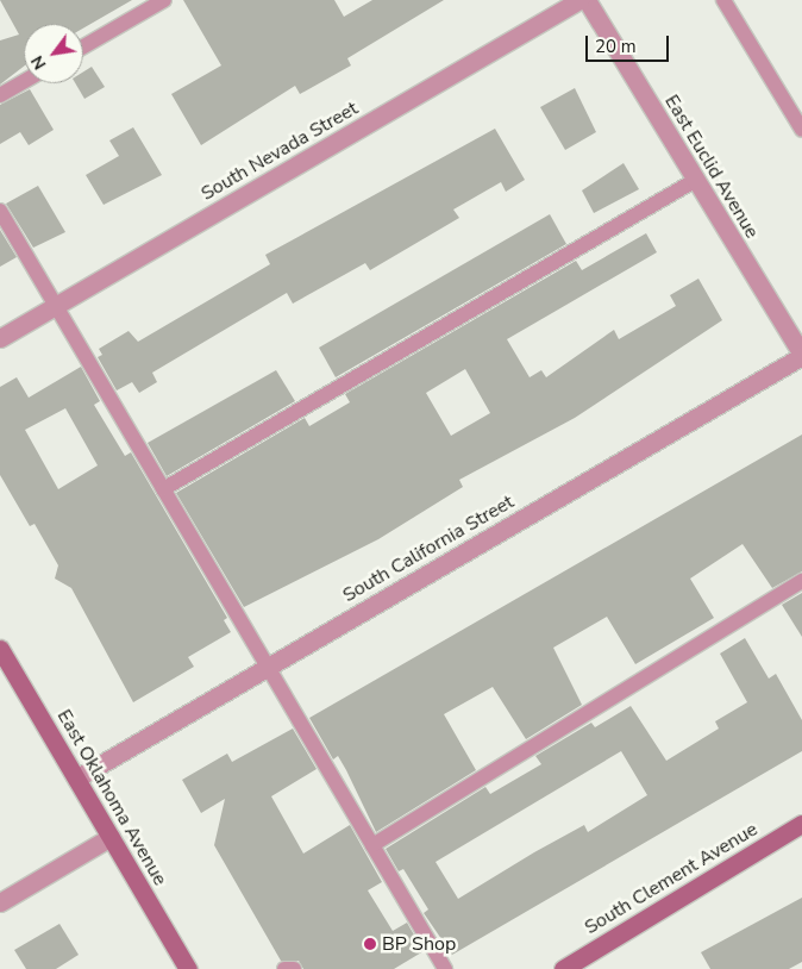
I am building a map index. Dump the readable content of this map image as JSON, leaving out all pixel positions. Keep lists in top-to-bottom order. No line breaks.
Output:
{"streets":{"main road":["East Oklahoma Avenue","South Clement Avenue"],"street":["South Nevada Street","East Euclid Avenue","South California Street"]},"crossings":[["East Euclid Avenue","South California Street"],["South California Street","East Oklahoma Avenue"]],"places":["BP Shop"],"scale_bar":"20 m","north":"bottom left"}
